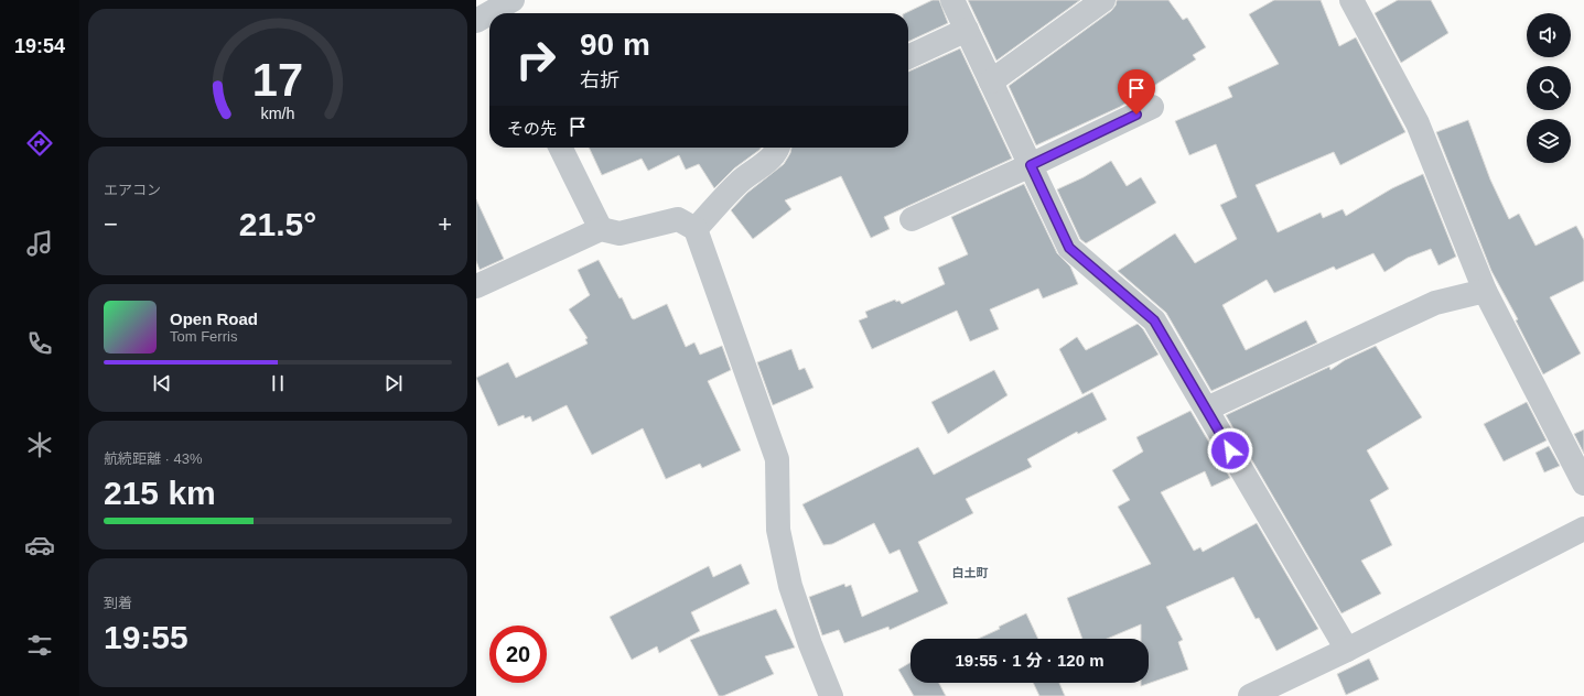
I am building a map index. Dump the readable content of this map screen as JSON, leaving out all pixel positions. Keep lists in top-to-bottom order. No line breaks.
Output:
{"districts":["白土町"],"page":{"tabs":"19:54","turn":["90 m","右折"],"then":"その先","tile":["エアコン",["航続距離 · 43%","215 km"],["到着","19:55"]],"heat":["−","21.5°","+"],"song":["Open Road","Tom Ferris"],"limit":"20","trip":"19:55 · 1 分 · 120 m","gauge":["17","km/h"]}}
